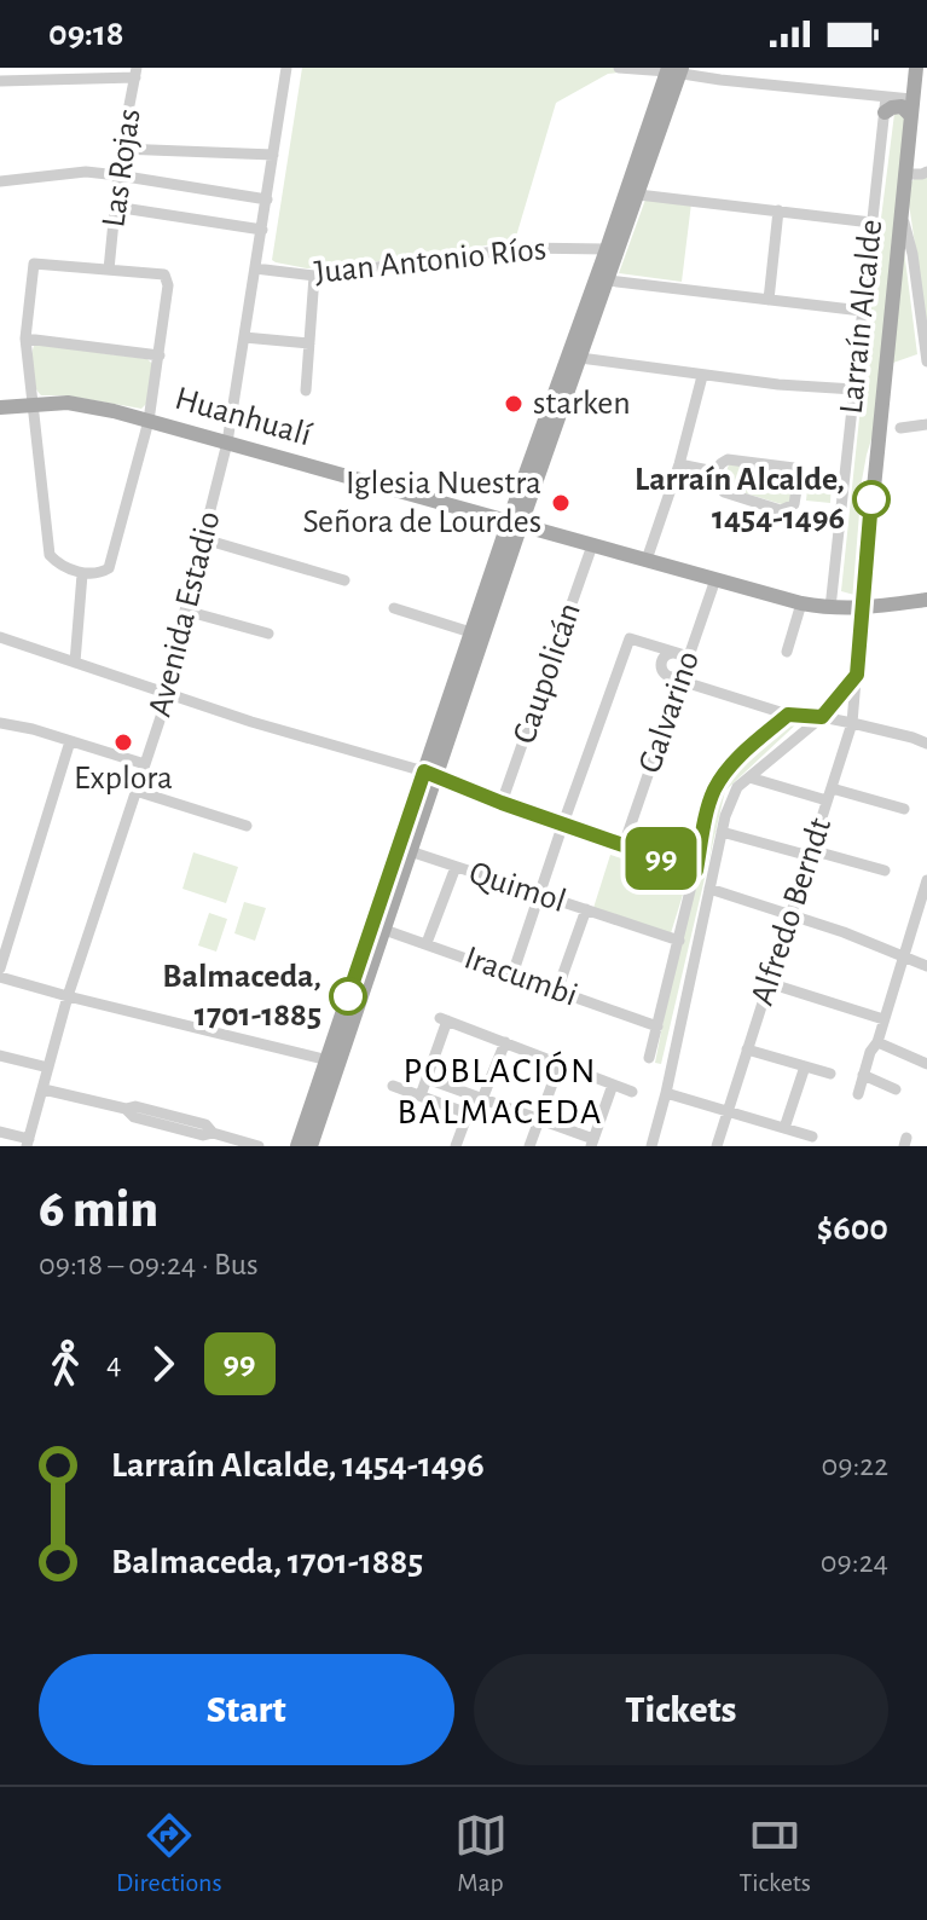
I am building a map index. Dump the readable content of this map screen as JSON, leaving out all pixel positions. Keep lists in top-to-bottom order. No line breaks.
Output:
{"streets":{"main road":["Larraín Alcalde","Huanhualí"],"street":["Las Rojas","Juan Antonio Ríos","Avenida Estadio","Caupolicán","Galvarino","Quimol","Alfredo Berndt","Iracumbi"]},"crossings":[["Juan Antonio Ríos","Avenida Estadio"],["Larraín Alcalde","Huanhualí"],["Larraín Alcalde","Alfredo Berndt"],["Huanhualí","Avenida Estadio"],["Huanhualí","Caupolicán"],["Huanhualí","Galvarino"]],"districts":["POBLACIÓN BALMACEDA"],"places":["starken","Larraín Alcalde, 1454-1496","Iglesia Nuestra Señora de Lourdes","Explora","Balmaceda, 1701-1885"],"lines":["bus line 99"],"page":{"status":"09:18","on_map":"99","heading":["6 min","09:18 – 09:24 · Bus","$600"],"legs":["4","99"],"list":[{"name":"Larraín Alcalde, 1454-1496","value":"09:22"},{"name":"Balmaceda, 1701-1885","value":"09:24"}],"buttons":["Start","Tickets"],"tabs":["Directions","Map","Tickets"]}}
